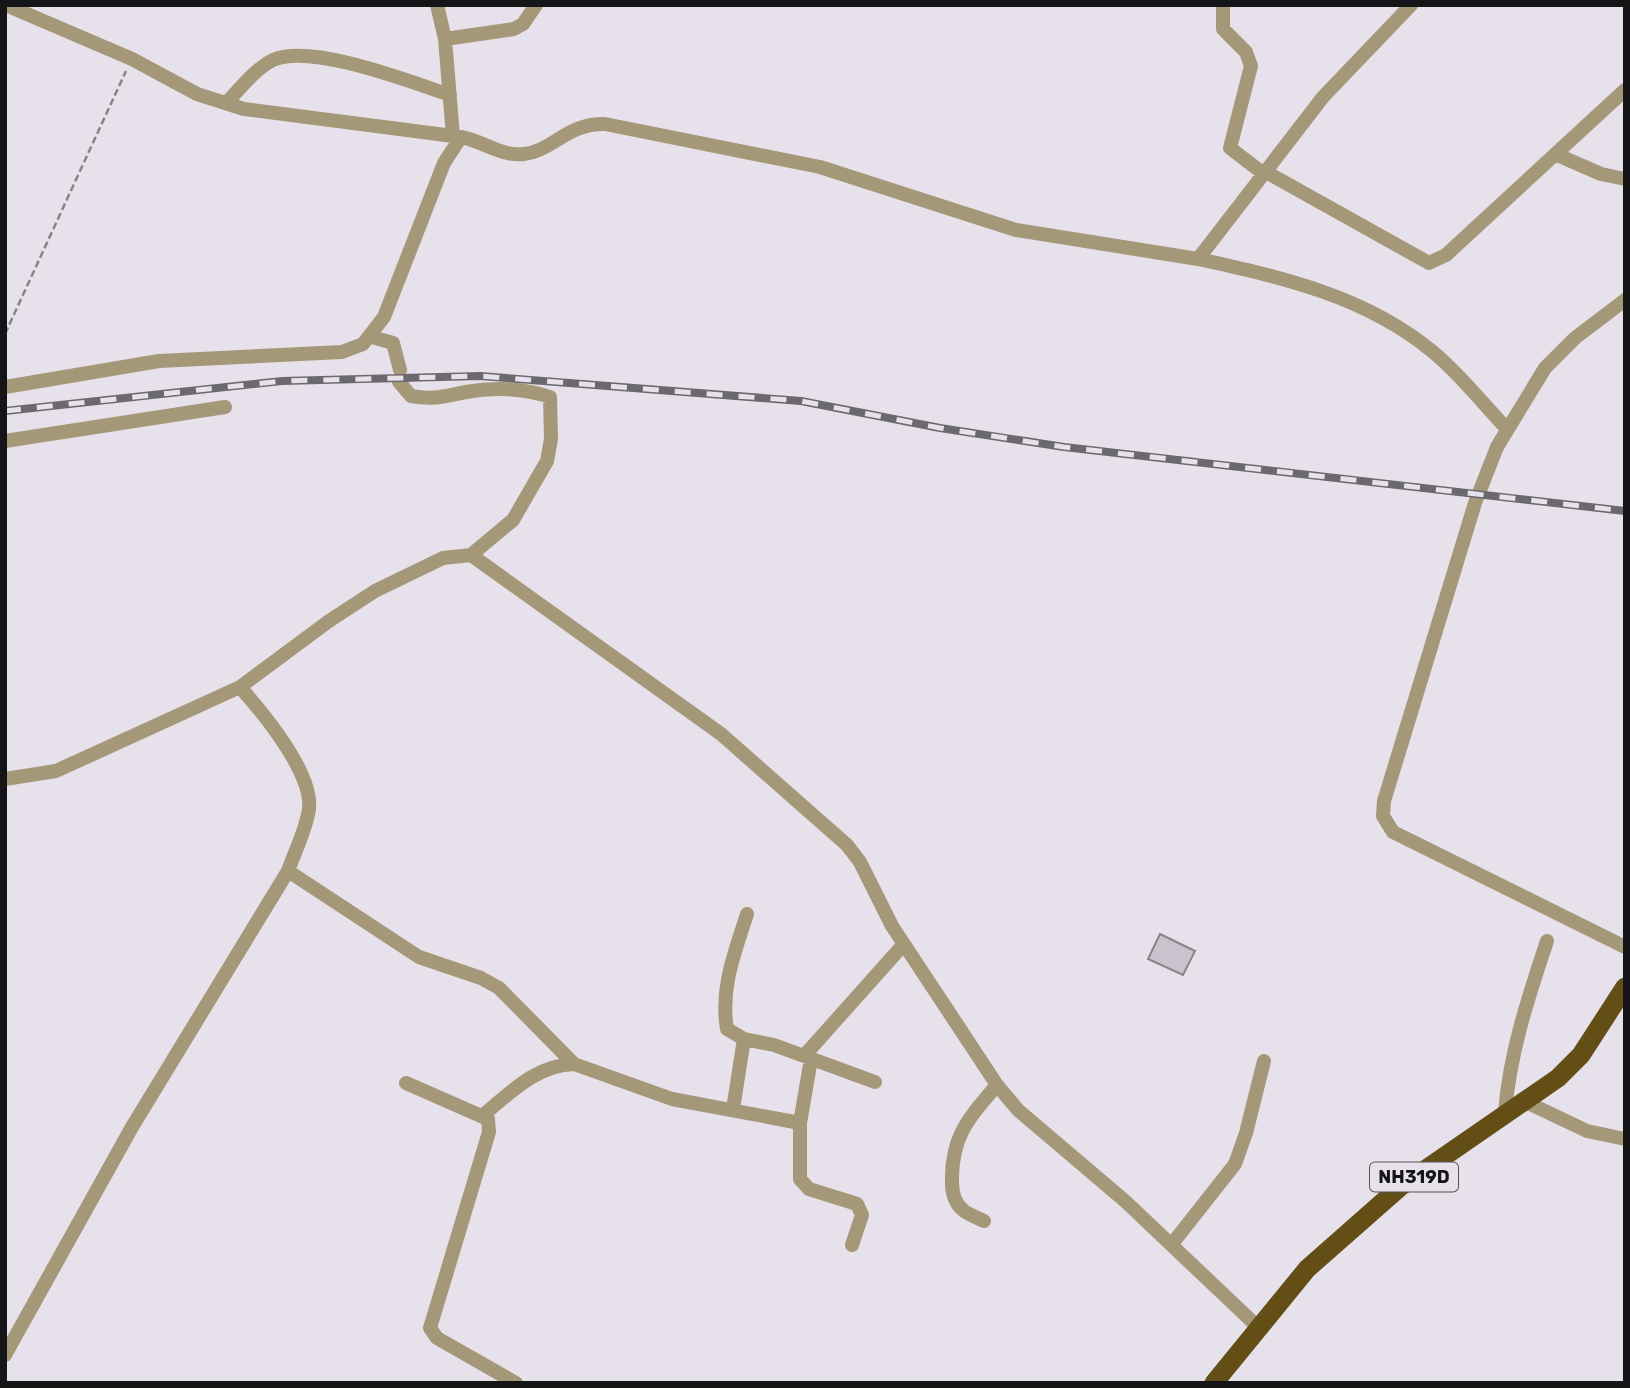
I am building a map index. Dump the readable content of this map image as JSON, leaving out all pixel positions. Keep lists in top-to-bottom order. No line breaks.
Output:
{"streets":{"highway":["NH319D"]}}
